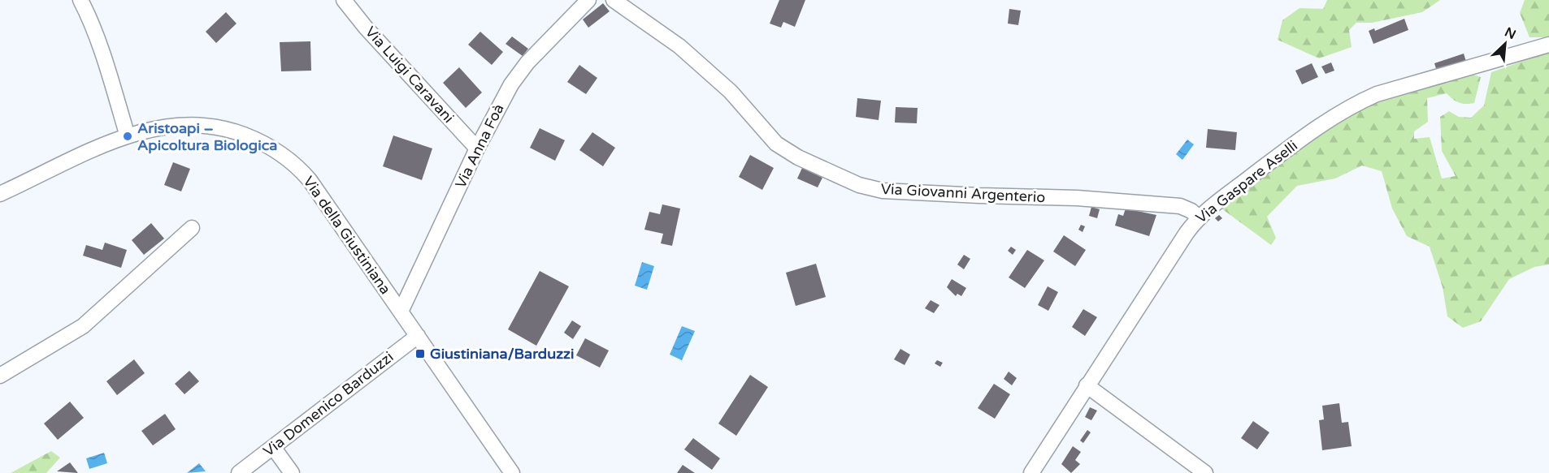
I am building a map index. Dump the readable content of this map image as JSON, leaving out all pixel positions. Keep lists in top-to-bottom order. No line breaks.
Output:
{"streets":{"street":["Via Luigi Caravani","Via Anna Foà","Via Gaspare Aselli","Via Giovanni Argenterio","Via della Giustiniana","Via Domenico Barduzzi"]},"crossings":[["Via Luigi Caravani","Via Anna Foà"],["Via Anna Foà","Via della Giustiniana"],["Via Gaspare Aselli","Via Giovanni Argenterio"],["Via della Giustiniana","Via Domenico Barduzzi"]],"places":{"other":["Aristoapi – Apicoltura Biologica"],"transit":["Giustiniana/Barduzzi"]},"north":"top right"}
